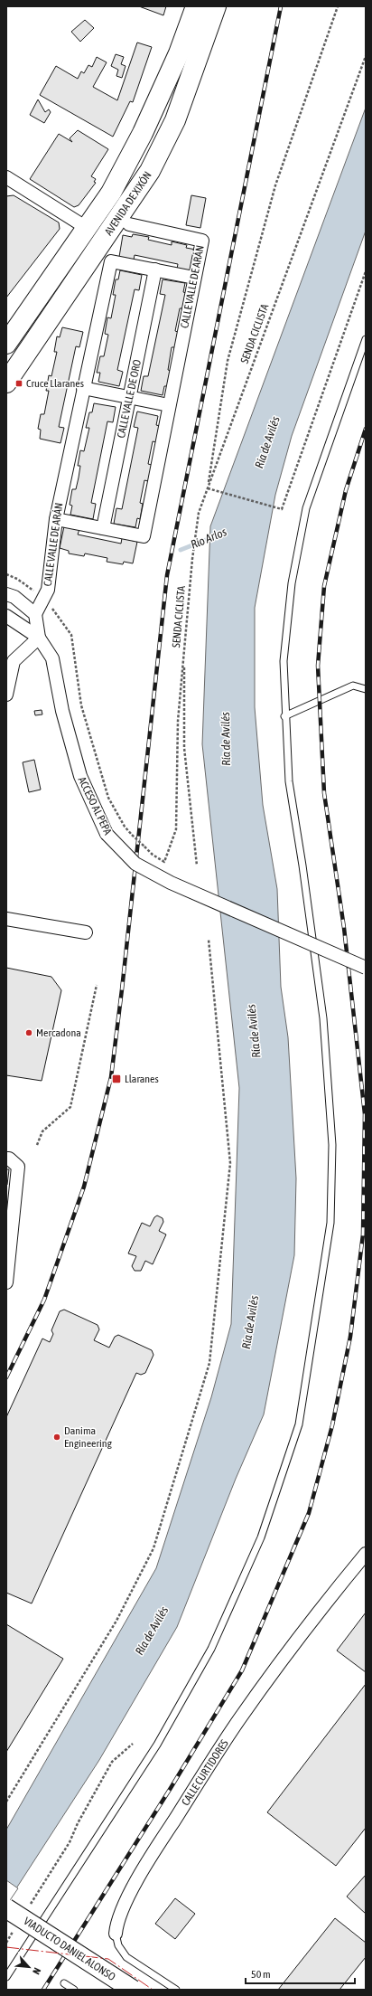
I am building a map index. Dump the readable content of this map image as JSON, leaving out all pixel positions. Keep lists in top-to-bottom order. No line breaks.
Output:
{"streets":{"main road":["AVENIDA DE XIXÓN","VIADUCTO DANIEL ALONSO"],"street":["CALLE VALLE DE ARÁN","CALLE VALLE DE ORO","ACCESO AL PEPA","CALLE CURTIDORES"],"path":["SENDA CICLISTA"]},"crossings":[["CALLE VALLE DE ARÁN","SENDA CICLISTA"],["CALLE VALLE DE ARÁN","CALLE VALLE DE ORO"],["CALLE VALLE DE ARÁN","ACCESO AL PEPA"]],"water":["Ría de Avilés","Rio Arlos"],"places":{"transit":["Cruce Llaranes","Llaranes"],"other":["Mercadona","Danima Engineering"]},"scale_bar":"50 m","north":"bottom right"}
